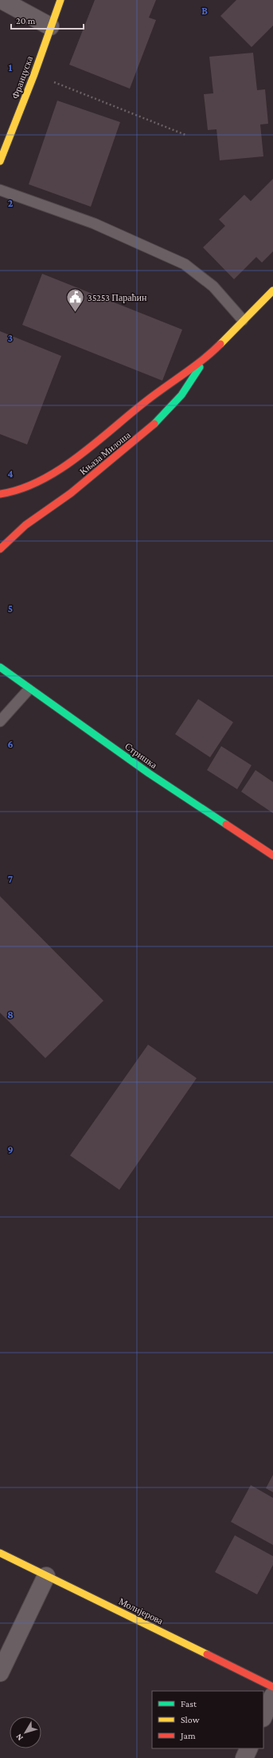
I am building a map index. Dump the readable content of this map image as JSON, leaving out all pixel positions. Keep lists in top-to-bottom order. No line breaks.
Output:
{"streets":{"main road":["Француска","Књаза Милоша","Стришка","Молијерова"]},"places":{"public building":["35253 Параћин"]},"legend":["Fast","Slow","Jam"],"scale_bar":"20 m","north":"bottom left","grid":{"columns":["B"],"rows":["1","2","3","4","5","6","7","8","9"]}}
